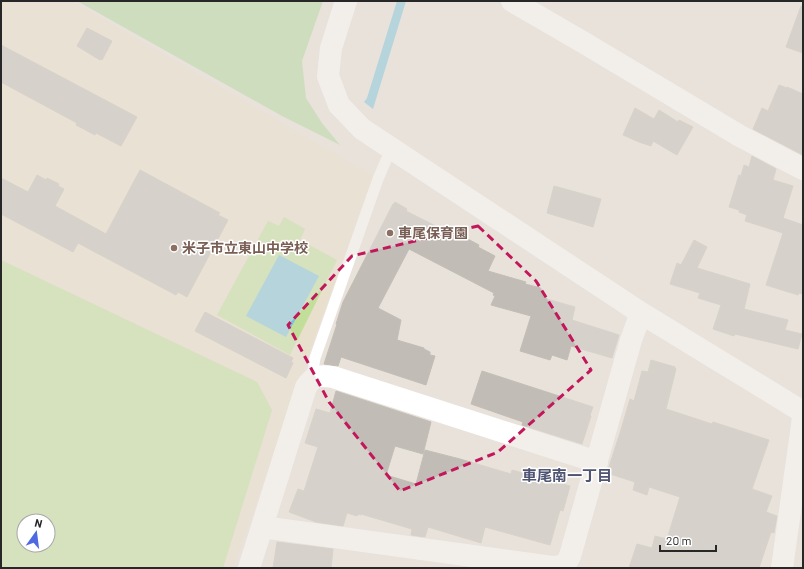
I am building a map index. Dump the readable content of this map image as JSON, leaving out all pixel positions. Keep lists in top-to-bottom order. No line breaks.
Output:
{"districts":["車尾南一丁目"],"places":["車尾保育園","米子市立東山中学校"],"scale_bar":"20 m","north":"top"}
